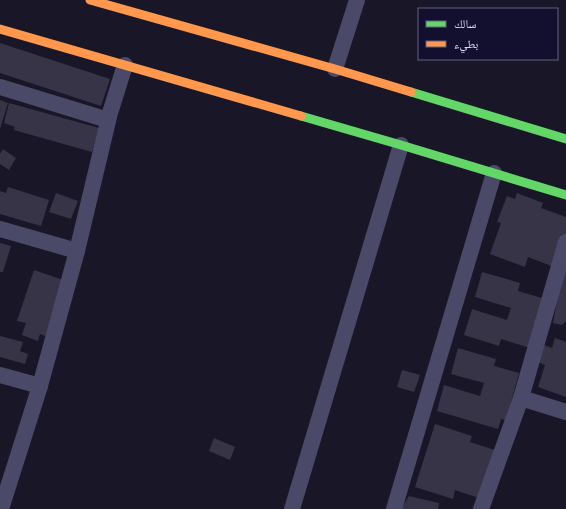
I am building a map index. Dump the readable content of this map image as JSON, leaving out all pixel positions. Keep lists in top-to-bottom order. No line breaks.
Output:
{"legend":["سالك","بطيء"]}
